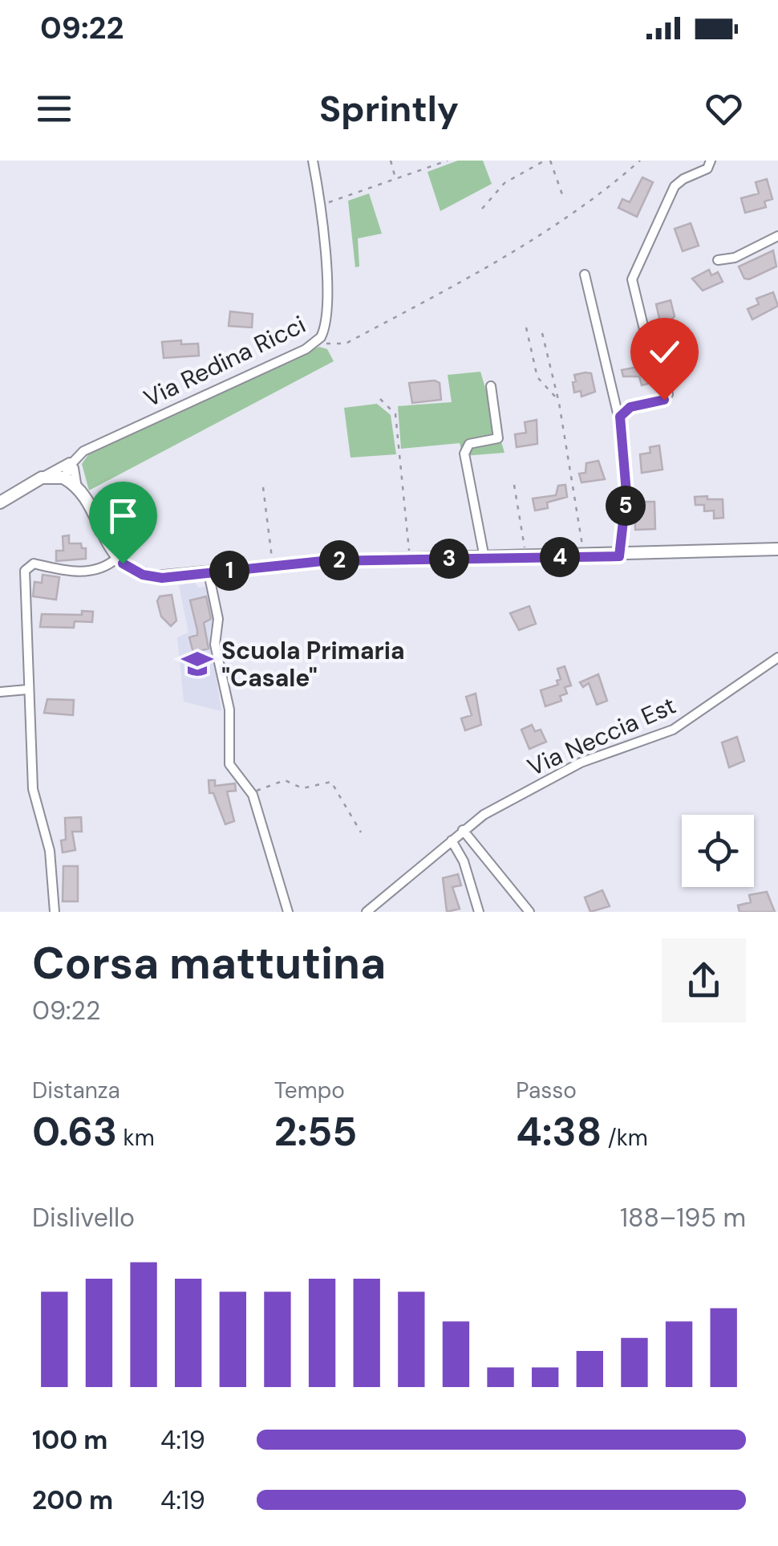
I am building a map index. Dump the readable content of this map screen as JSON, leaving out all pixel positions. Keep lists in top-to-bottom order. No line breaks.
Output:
{"streets":{"street":["Via Redina Ricci","Via Neccia Est"]},"places":{"school or university":["Scuola Primaria \"Casale\""]},"page":{"status":"09:22","header":"Sprintly","pins":["5","4","3","2","1"],"heading":["Corsa mattutina","09:22"],"stats":[["Distanza","0.63 km"],["Tempo","2:55"],["Passo","4:38 /km"]],"chart":["Dislivello","188–195 m"],"list":[{"name":"100 m","note":"4:19"},{"name":"200 m","note":"4:19"}]}}
